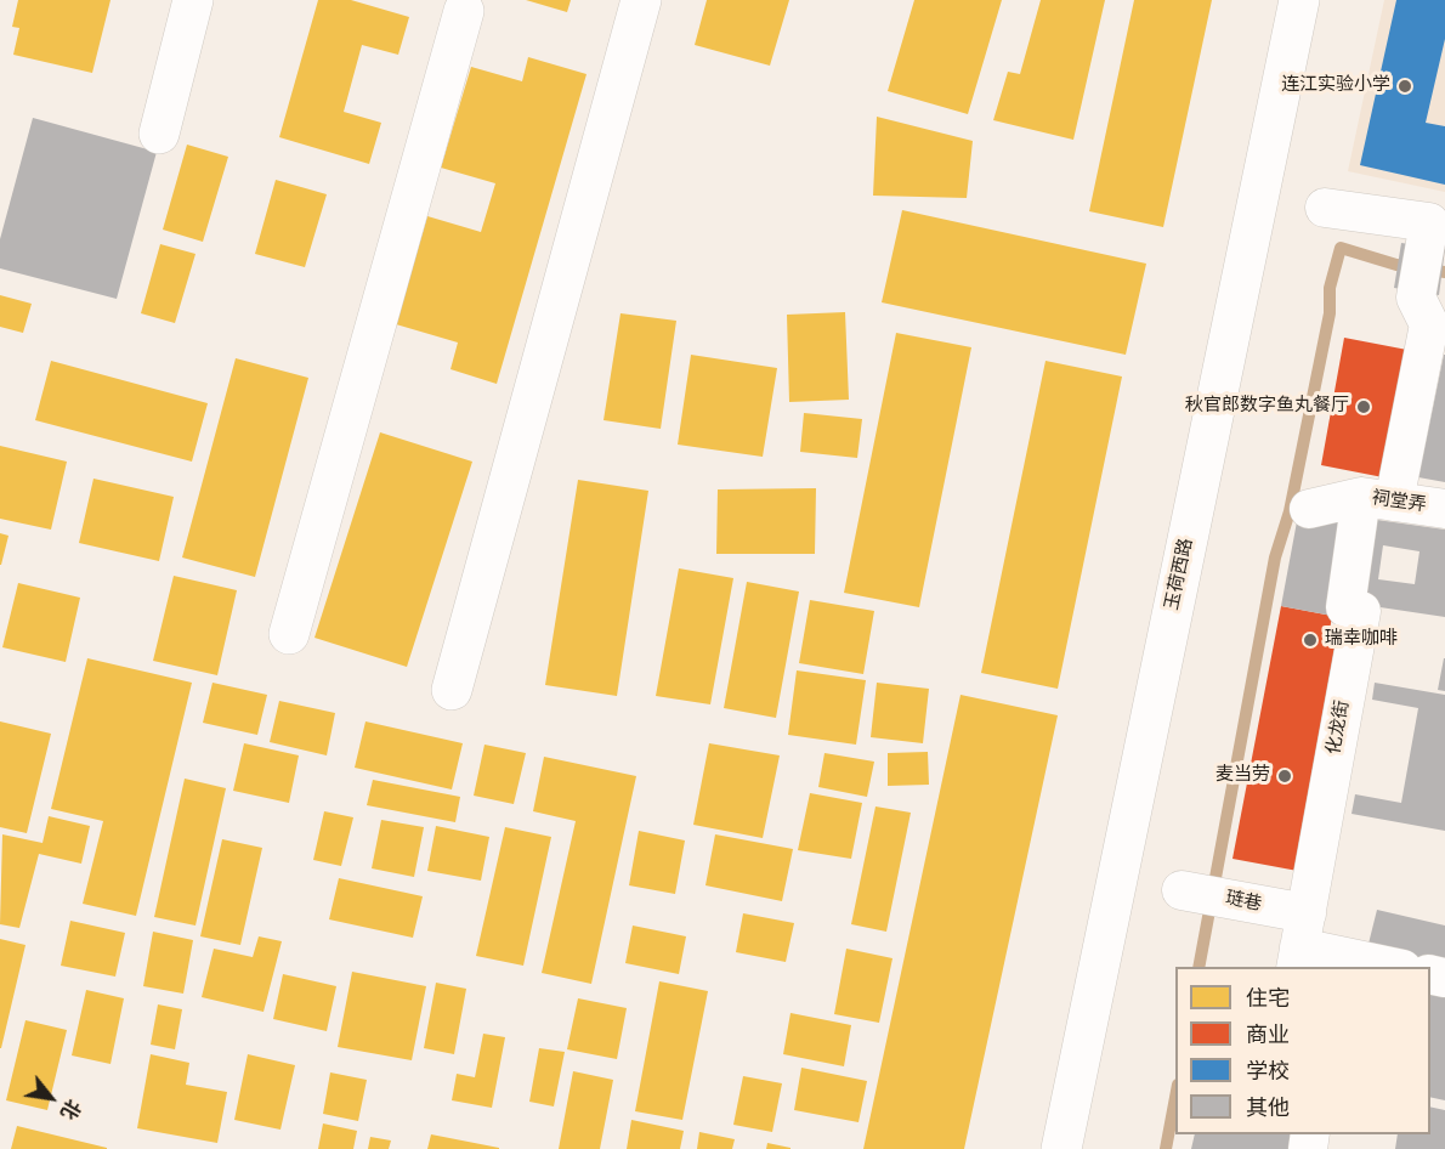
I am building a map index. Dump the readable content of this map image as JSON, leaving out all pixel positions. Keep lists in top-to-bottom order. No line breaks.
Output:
{"streets":{"street":["祠堂弄","玉荷西路","化龙街","琏巷"]},"crossings":[["祠堂弄","化龙街"],["化龙街","琏巷"]],"places":["连江实验小学","秋官郎数字鱼丸餐厅","瑞幸咖啡","麦当劳"],"legend":["住宅","商业","学校","其他"],"north":"bottom right"}
